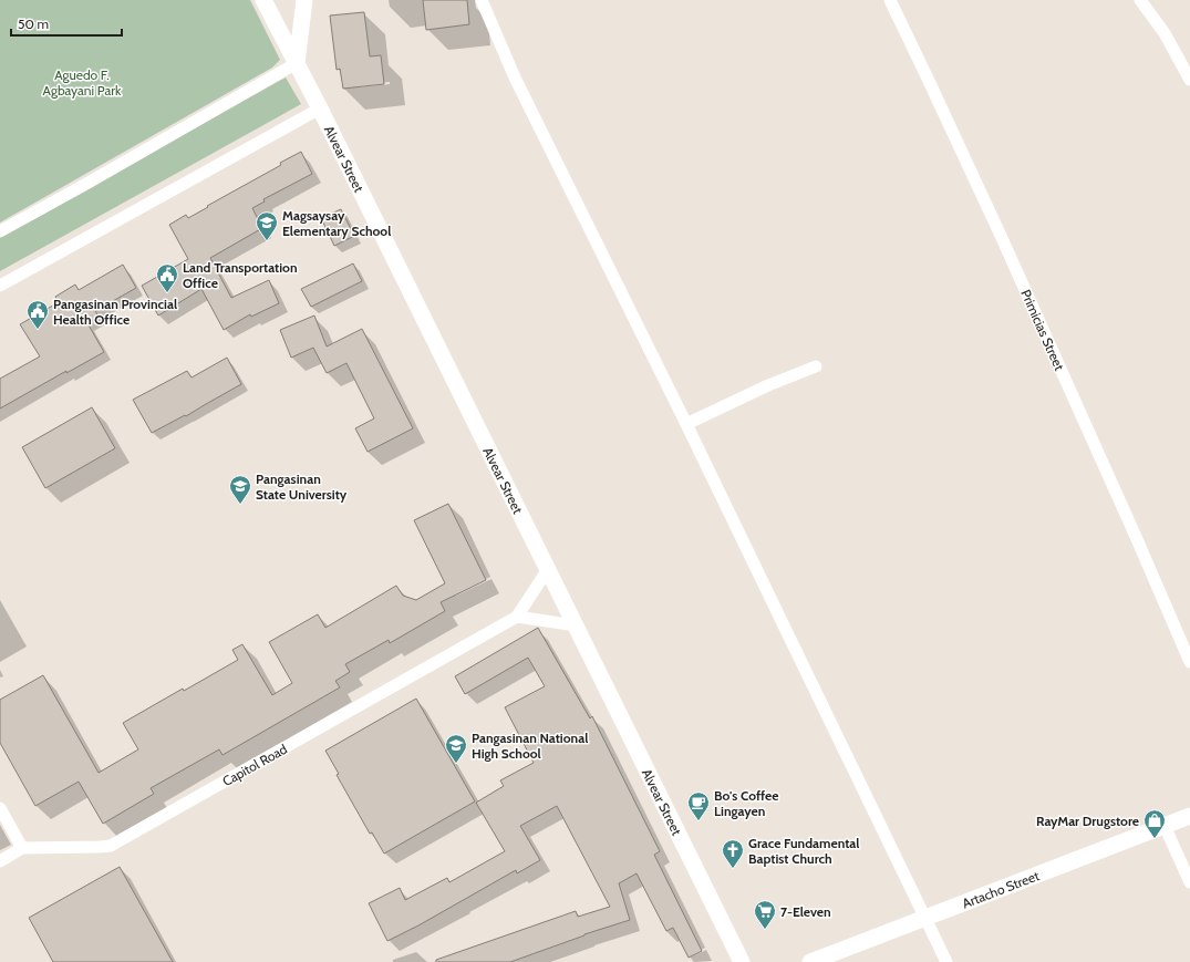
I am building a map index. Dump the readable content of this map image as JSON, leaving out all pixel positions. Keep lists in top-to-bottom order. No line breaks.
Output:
{"streets":{"street":["Alvear Street","Primicias Street","Capitol Road","Artacho Street"]},"crossings":[["Alvear Street","Capitol Road"]],"parks":["Aguedo F. Agbayani Park"],"places":{"school or university":["Magsaysay Elementary School","Pangasinan State University","Pangasinan National High School"],"public building":["Land Transportation Office","Pangasinan Provincial Health Office"],"cafe":["Bo's Coffee Lingayen"],"shop":["RayMar Drugstore"],"church":["Grace Fundamental Baptist Church"],"supermarket":["7-Eleven"]},"scale_bar":"50 m"}
